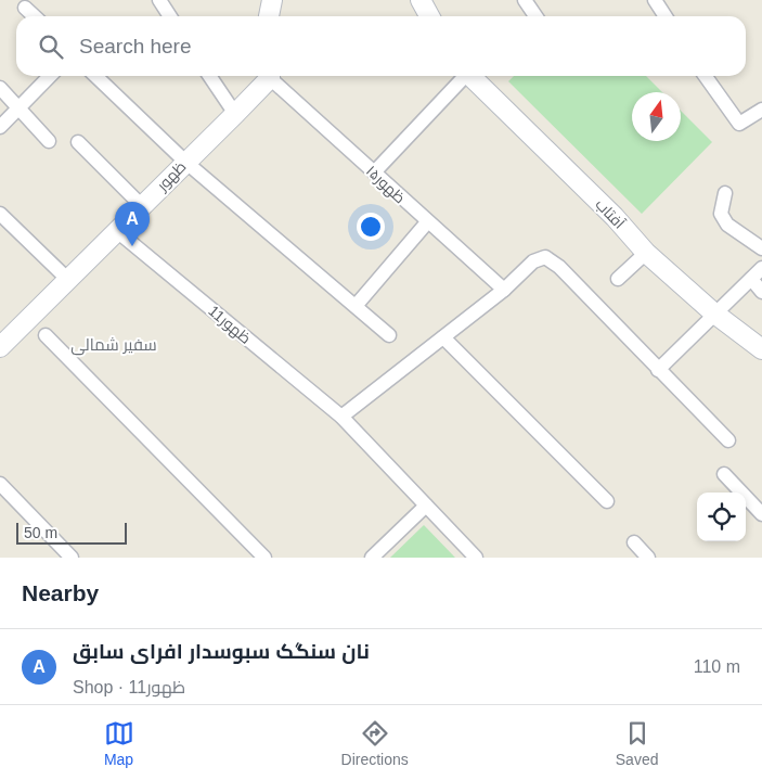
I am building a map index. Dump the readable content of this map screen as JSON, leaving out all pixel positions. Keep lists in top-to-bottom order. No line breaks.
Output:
{"streets":{"street":["ظهور","ظهور۱۵","آفتاب","11ظهور"]},"crossings":[["ظهور","11ظهور"]],"districts":["سفیر شمالی"],"scale_bar":"50 m","north":"top","page":{"search":"Search here","pins":"A","scale":"50 m","heading":"Nearby","list":[{"mark":"A","name":"نان سنگک سبوسدار افرای سابق","note":"Shop · 11ظهور","value":"110 m"}],"nav":["Map","Directions","Saved"]}}
